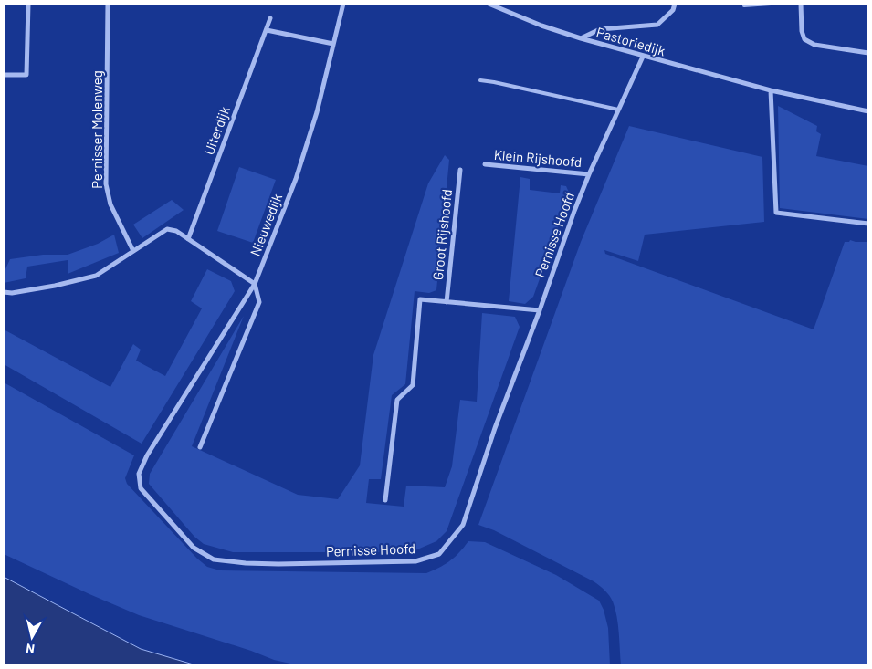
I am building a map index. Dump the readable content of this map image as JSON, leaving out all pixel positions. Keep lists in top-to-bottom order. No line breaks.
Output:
{"streets":{"street":["Pastoriedijk","Pernisser Molenweg","Uiterdijk","Klein Rijshoofd","Nieuwedijk","Groot Rijshoofd","Pernisse Hoofd"]},"crossings":[["Pastoriedijk","Pernisse Hoofd"],["Klein Rijshoofd","Pernisse Hoofd"],["Nieuwedijk","Pernisse Hoofd"]],"north":"bottom"}
